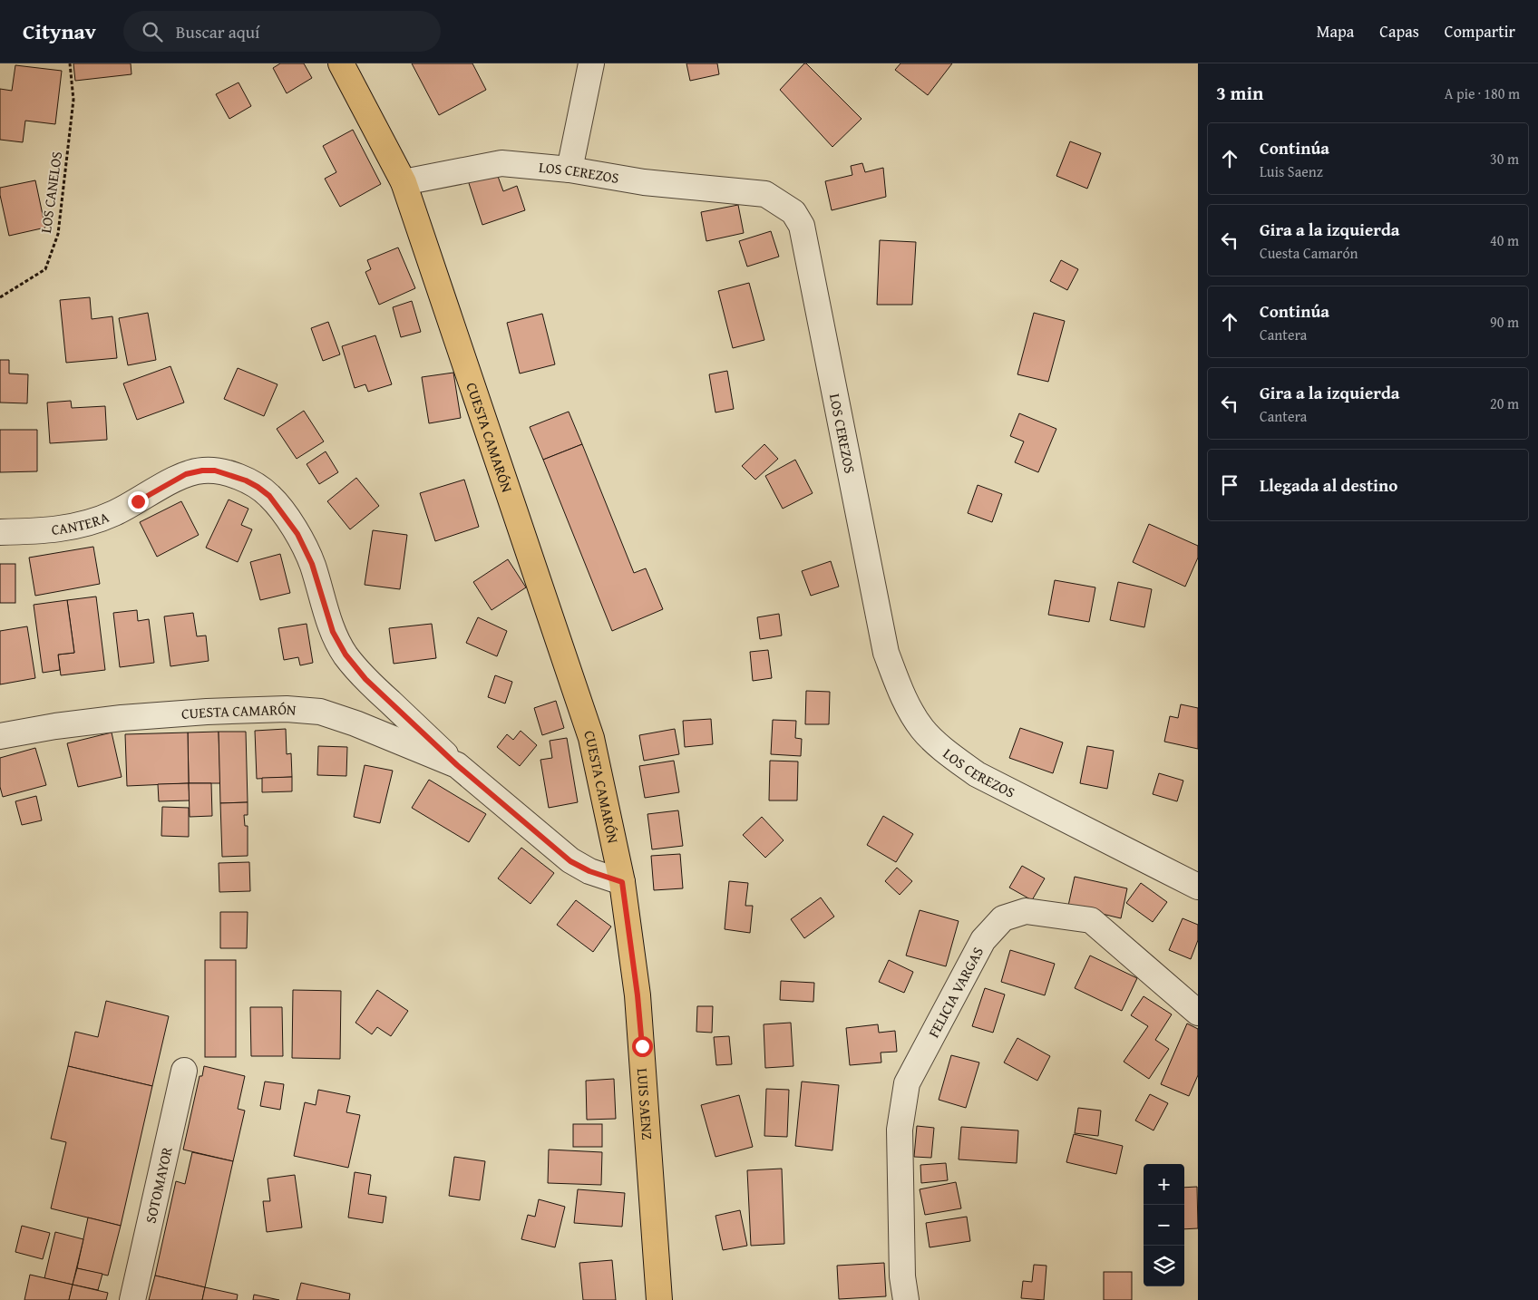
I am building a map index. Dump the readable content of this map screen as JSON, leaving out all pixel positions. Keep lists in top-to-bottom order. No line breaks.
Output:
{"streets":{"main road":["CUESTA CAMARÓN","LUIS SAENZ"],"street":["LOS CEREZOS","CANTERA","FELICIA VARGAS","SOTOMAYOR"],"path":["LOS CANELOS"]},"crossings":[["LOS CEREZOS","CUESTA CAMARÓN"],["CUESTA CAMARÓN","CANTERA"],["CUESTA CAMARÓN","LUIS SAENZ"]],"page":{"header":"Citynav","search":"Buscar aquí","nav":["Mapa","Capas","Compartir"],"heading":["3 min","A pie · 180 m"],"list":[["Continúa","Luis Saenz","30 m"],["Gira a la izquierda","Cuesta Camarón","40 m"],["Continúa","Cantera","90 m"],["Gira a la izquierda","Cantera","20 m"],"Llegada al destino"],"map_buttons":["+","−"]}}
